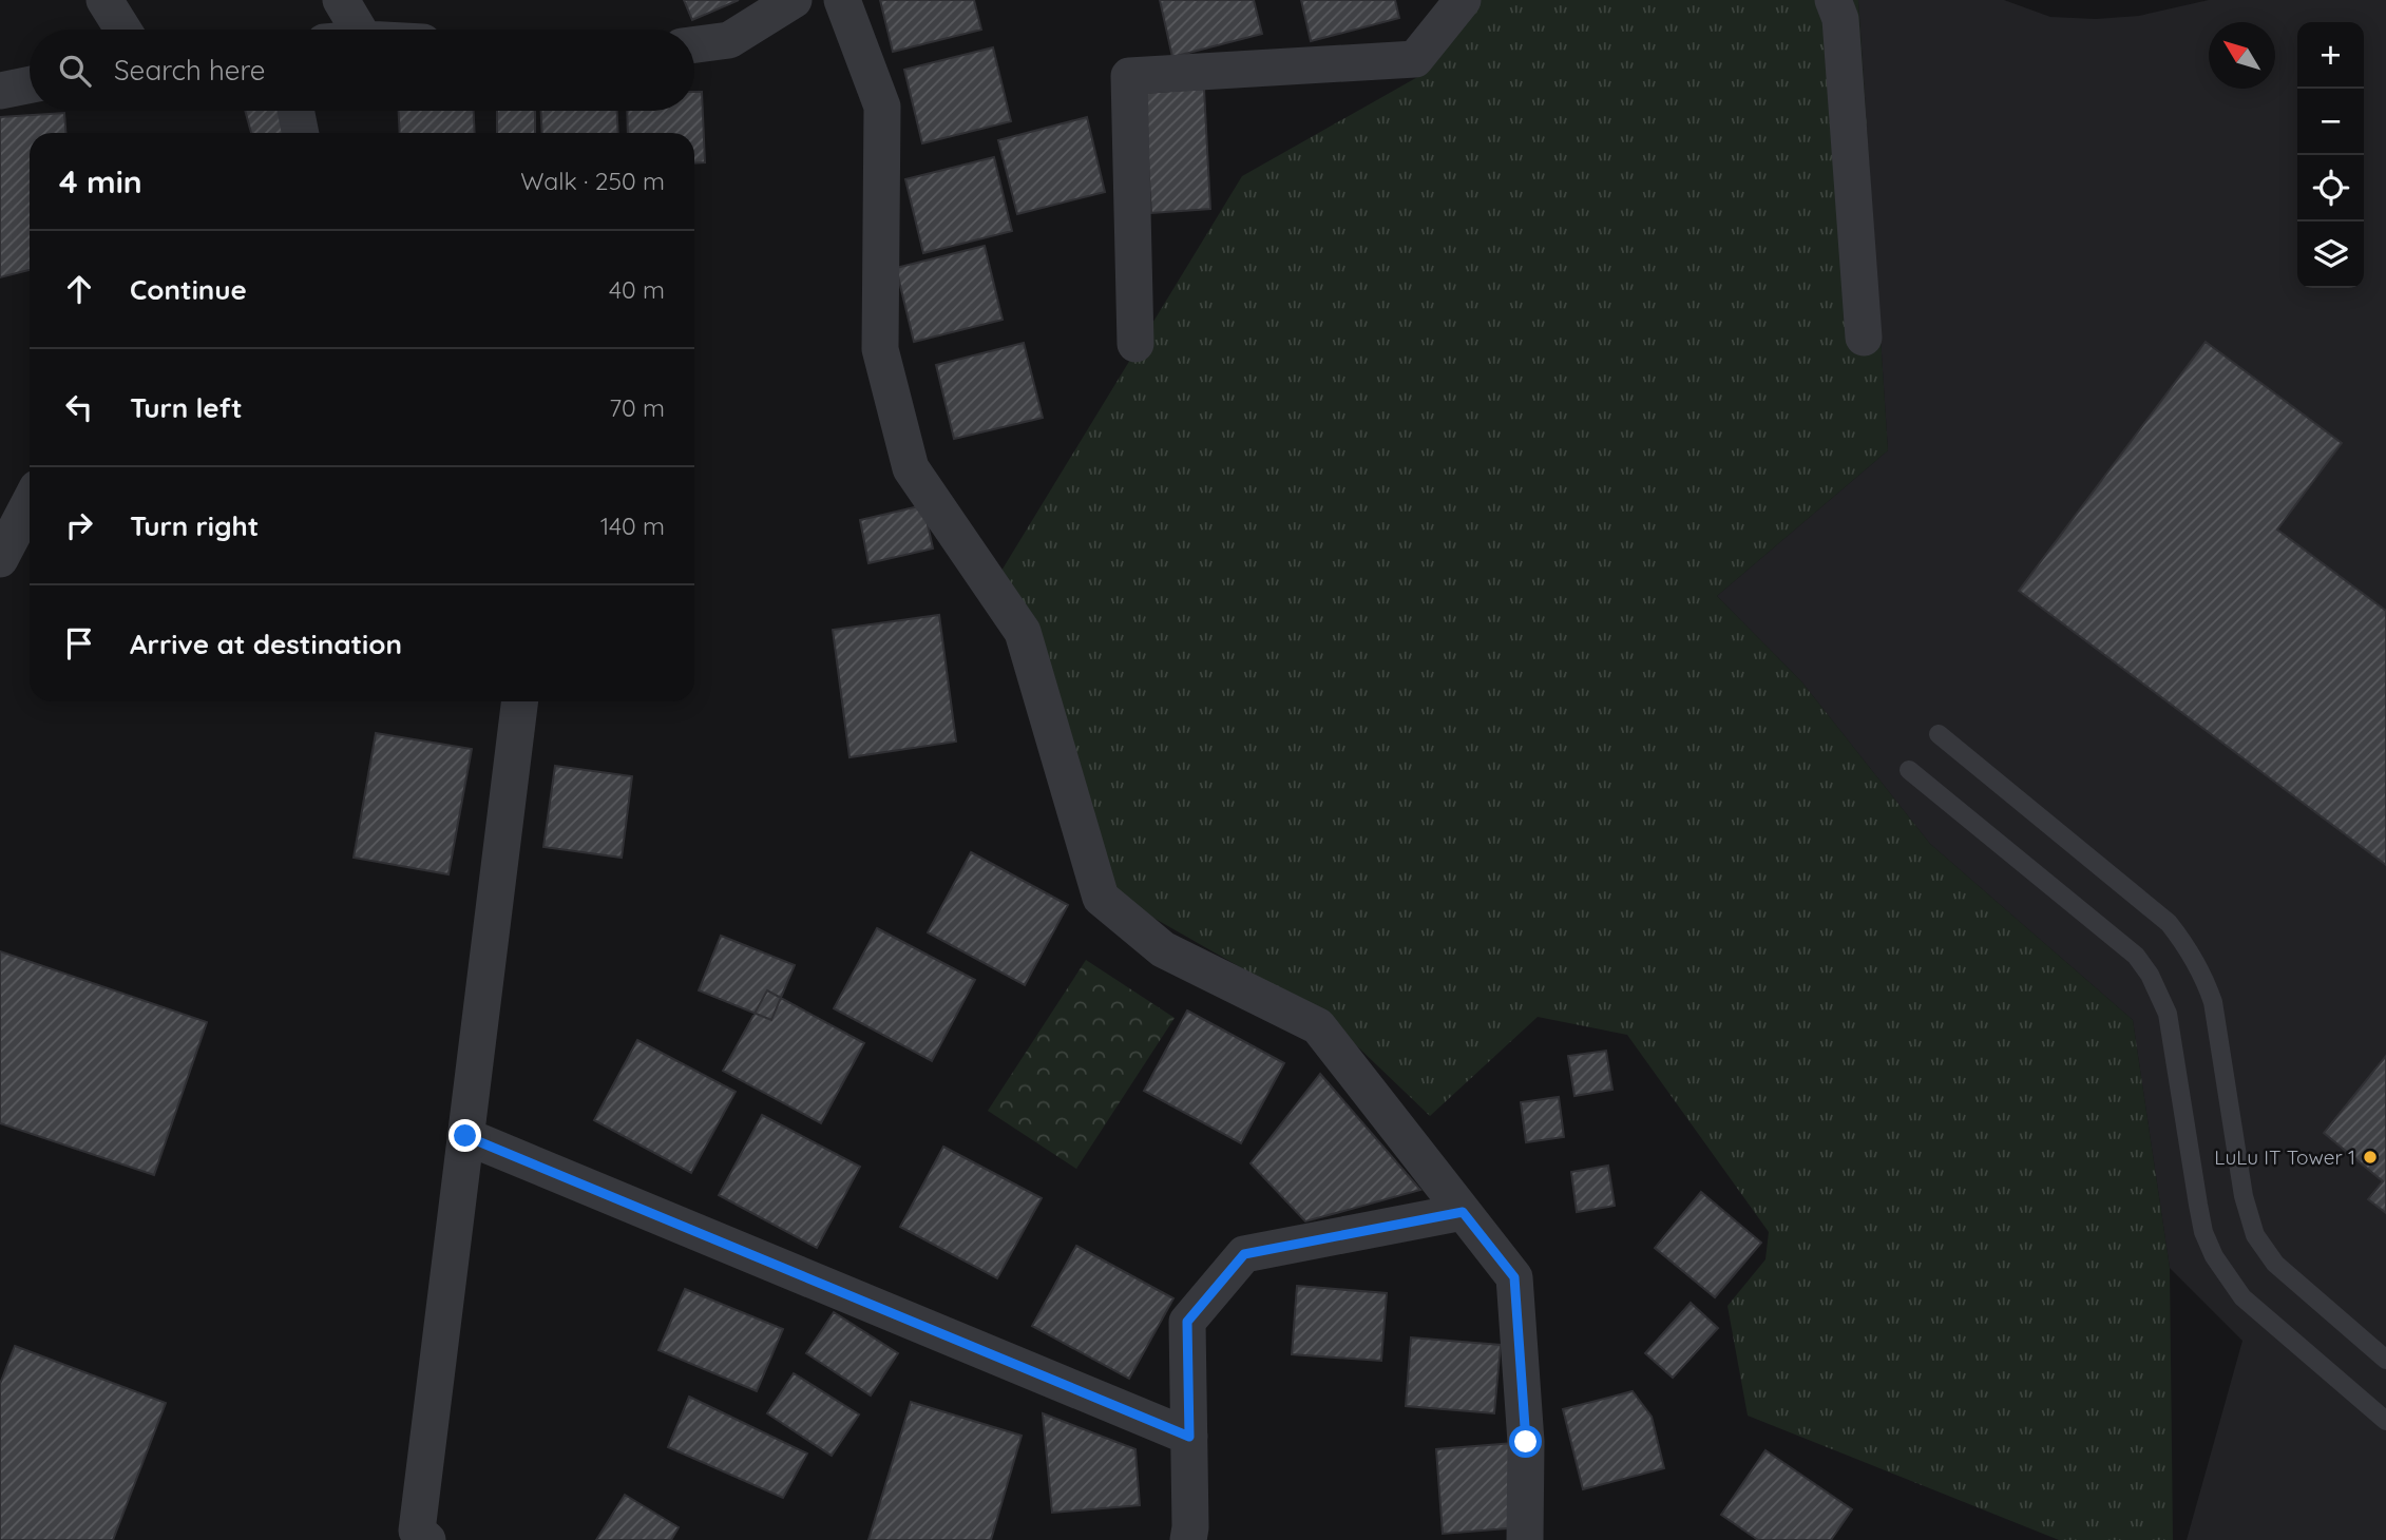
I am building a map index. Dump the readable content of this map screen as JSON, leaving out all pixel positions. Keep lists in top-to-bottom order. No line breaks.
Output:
{"places":["LuLu IT Tower 1"],"north":"top left","page":{"map_buttons":["+","−"],"search":"Search here","heading":["4 min","Walk · 250 m"],"list":[["Continue","40 m"],["Turn left","70 m"],["Turn right","140 m"],"Arrive at destination"]}}
